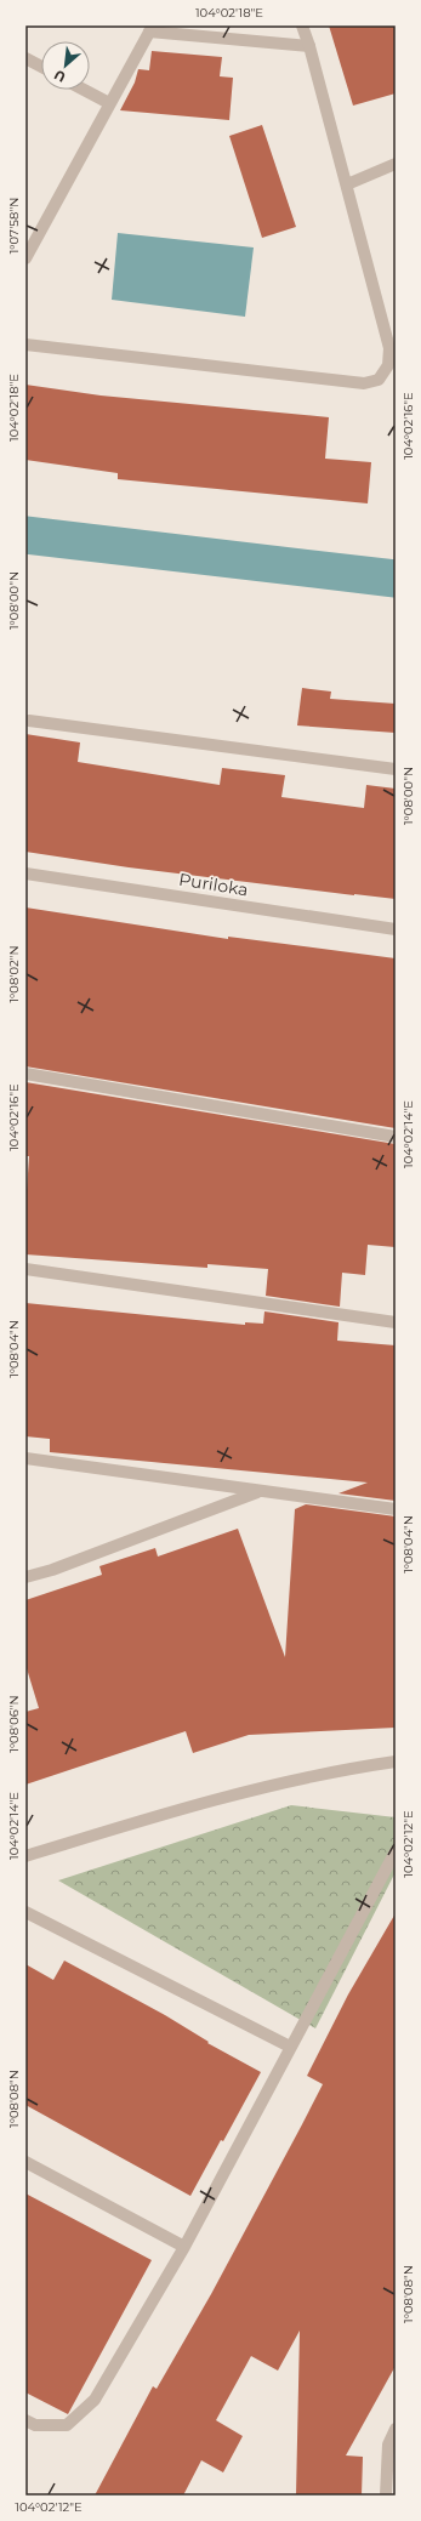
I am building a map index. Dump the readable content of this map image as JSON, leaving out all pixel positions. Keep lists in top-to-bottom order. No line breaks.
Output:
{"streets":{"street":["Puriloka"]},"north":"bottom left","coordinates":["104°02'18\"E","1°07'58\"N","104°02'16\"E","1°08'00\"N","1°08'02\"N","104°02'14\"E","1°08'04\"N","1°08'06\"N","104°02'12\"E","1°08'08\"N"]}
